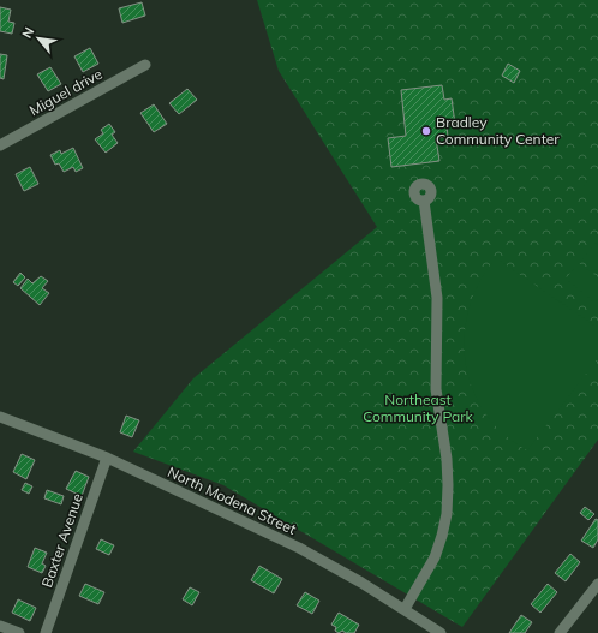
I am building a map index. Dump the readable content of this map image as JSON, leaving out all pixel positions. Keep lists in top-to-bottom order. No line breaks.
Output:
{"streets":{"street":["Miguel drive","North Modena Street","Baxter Avenue"]},"crossings":[["North Modena Street","Baxter Avenue"]],"parks":["Northeast Community Park"],"places":["Bradley Community Center"],"north":"top left"}
